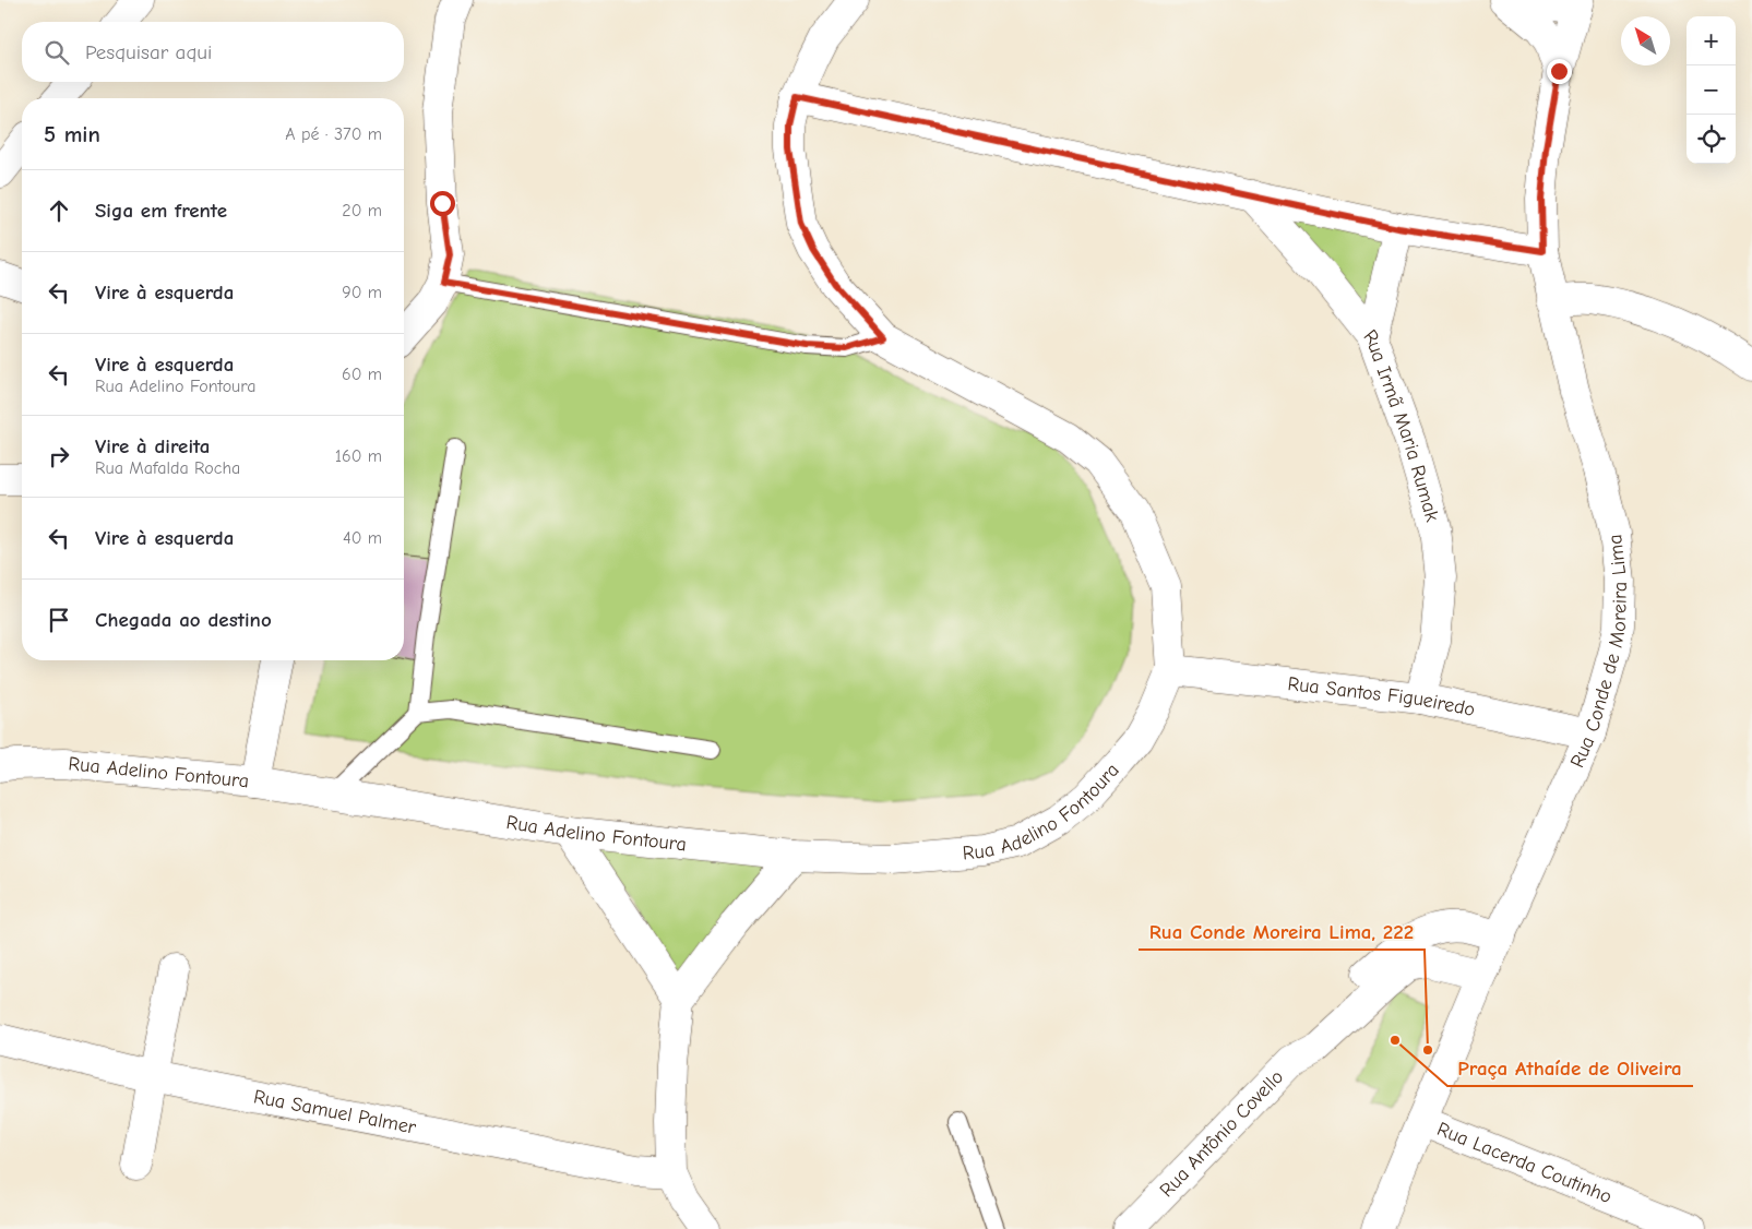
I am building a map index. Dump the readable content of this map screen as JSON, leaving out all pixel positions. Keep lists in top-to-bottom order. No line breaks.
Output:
{"streets":{"street":["Rua Irmã Maria Rumak","Rua Conde de Moreira Lima","Rua Santos Figueiredo","Rua Adelino Fontoura","Rua Samuel Palmer","Rua Antônio Covello","Rua Lacerda Coutinho"]},"crossings":[["Rua Irmã Maria Rumak","Rua Santos Figueiredo"],["Rua Conde de Moreira Lima","Rua Santos Figueiredo"],["Rua Conde de Moreira Lima","Rua Antônio Covello"],["Rua Conde de Moreira Lima","Rua Lacerda Coutinho"],["Rua Santos Figueiredo","Rua Adelino Fontoura"]],"places":["Praça Athaíde de Oliveira","Rua Conde Moreira Lima, 222"],"north":"top left","page":{"map_buttons":["+","−"],"search":"Pesquisar aqui","heading":["5 min","A pé · 370 m"],"list":[["Siga em frente","20 m"],["Vire à esquerda","90 m"],["Vire à esquerda","Rua Adelino Fontoura","60 m"],["Vire à direita","Rua Mafalda Rocha","160 m"],["Vire à esquerda","40 m"],"Chegada ao destino"]}}
